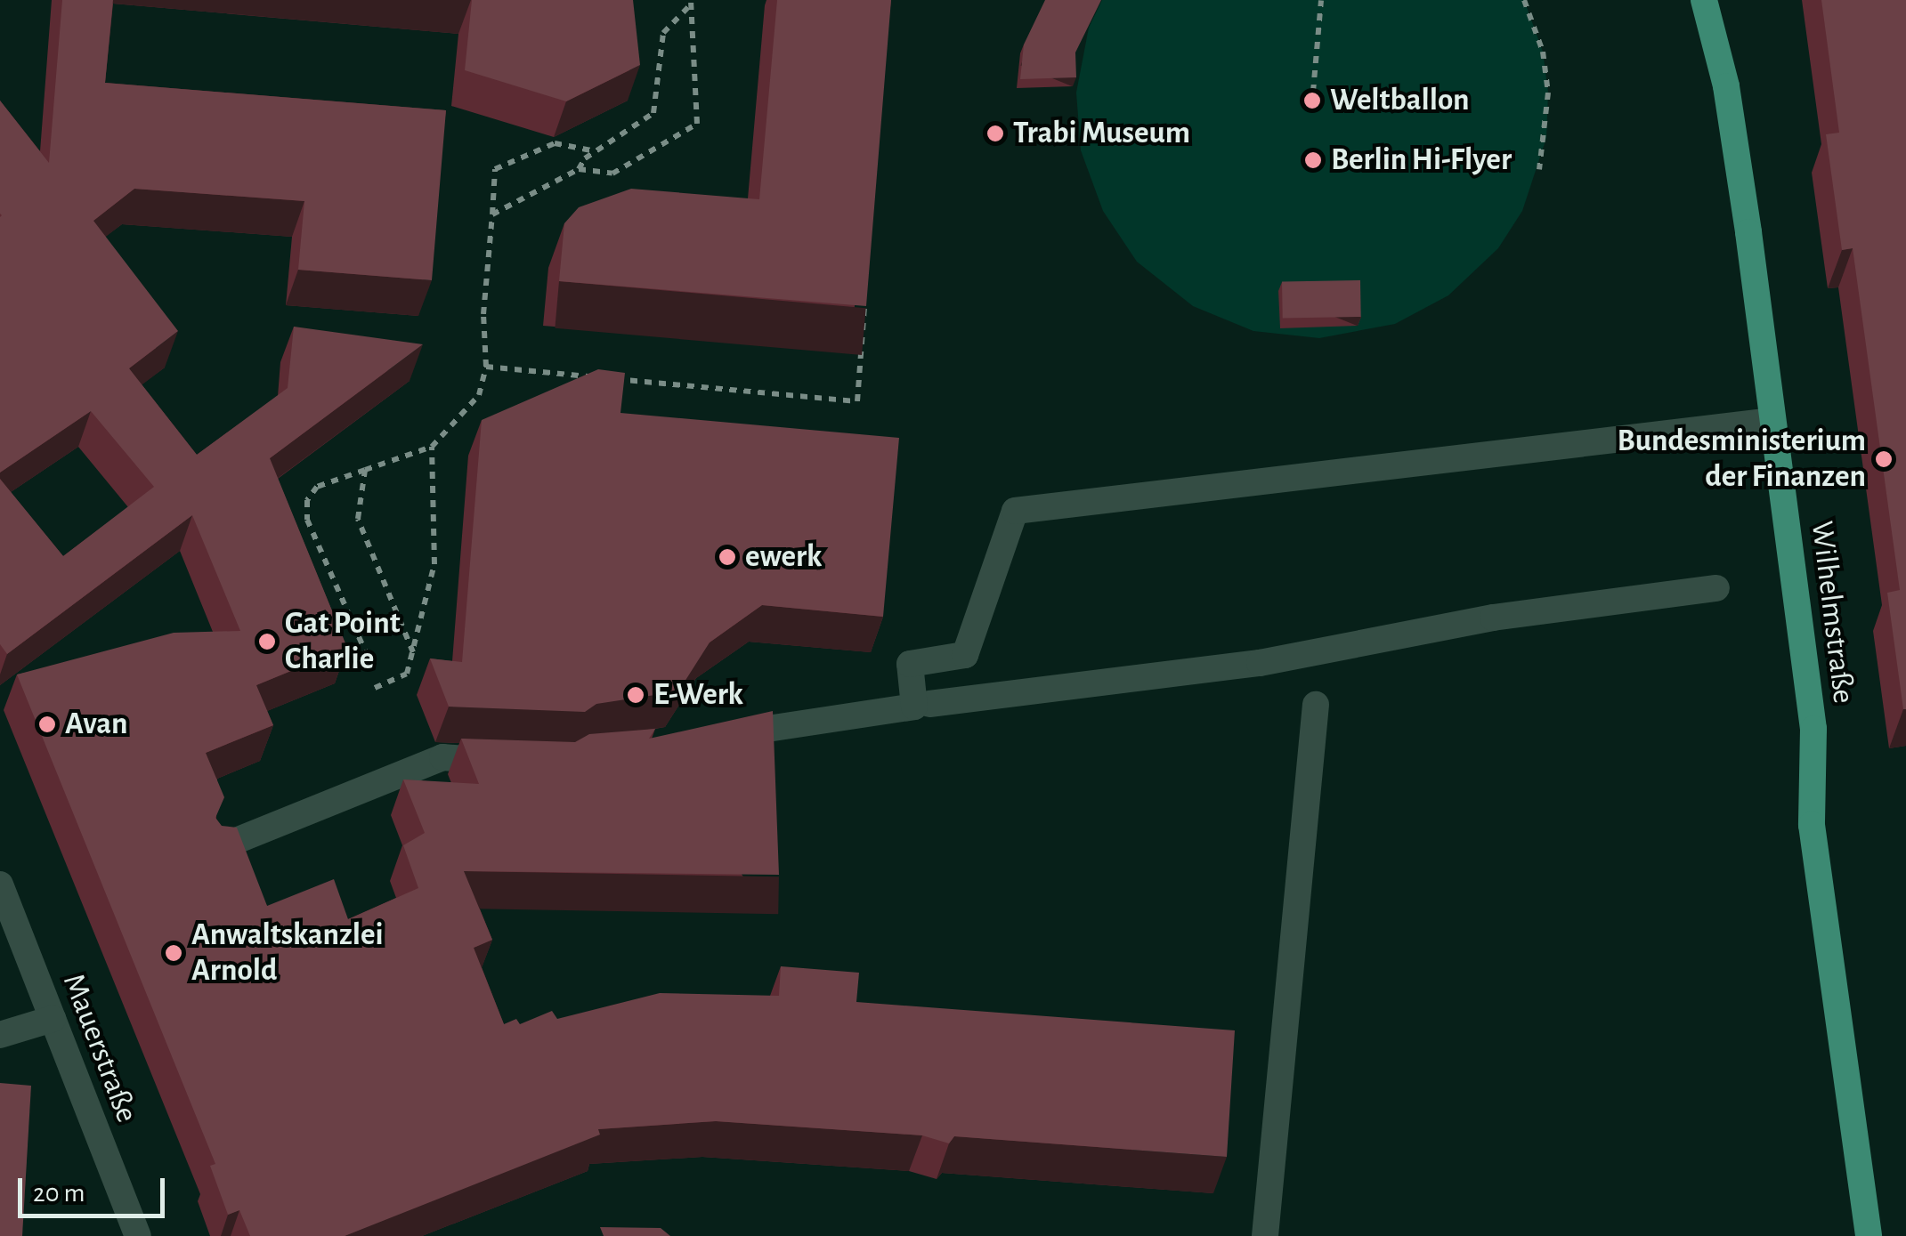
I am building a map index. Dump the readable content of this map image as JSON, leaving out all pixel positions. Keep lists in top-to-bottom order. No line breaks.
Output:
{"streets":{"main road":["Wilhelmstraße"],"street":["Mauerstraße"]},"places":["Weltballon","Trabi Museum","Berlin Hi-Flyer","Bundesministerium der Finanzen","ewerk","Gat Point Charlie","E-Werk","Avan","Anwaltskanzlei Arnold"],"scale_bar":"20 m"}
